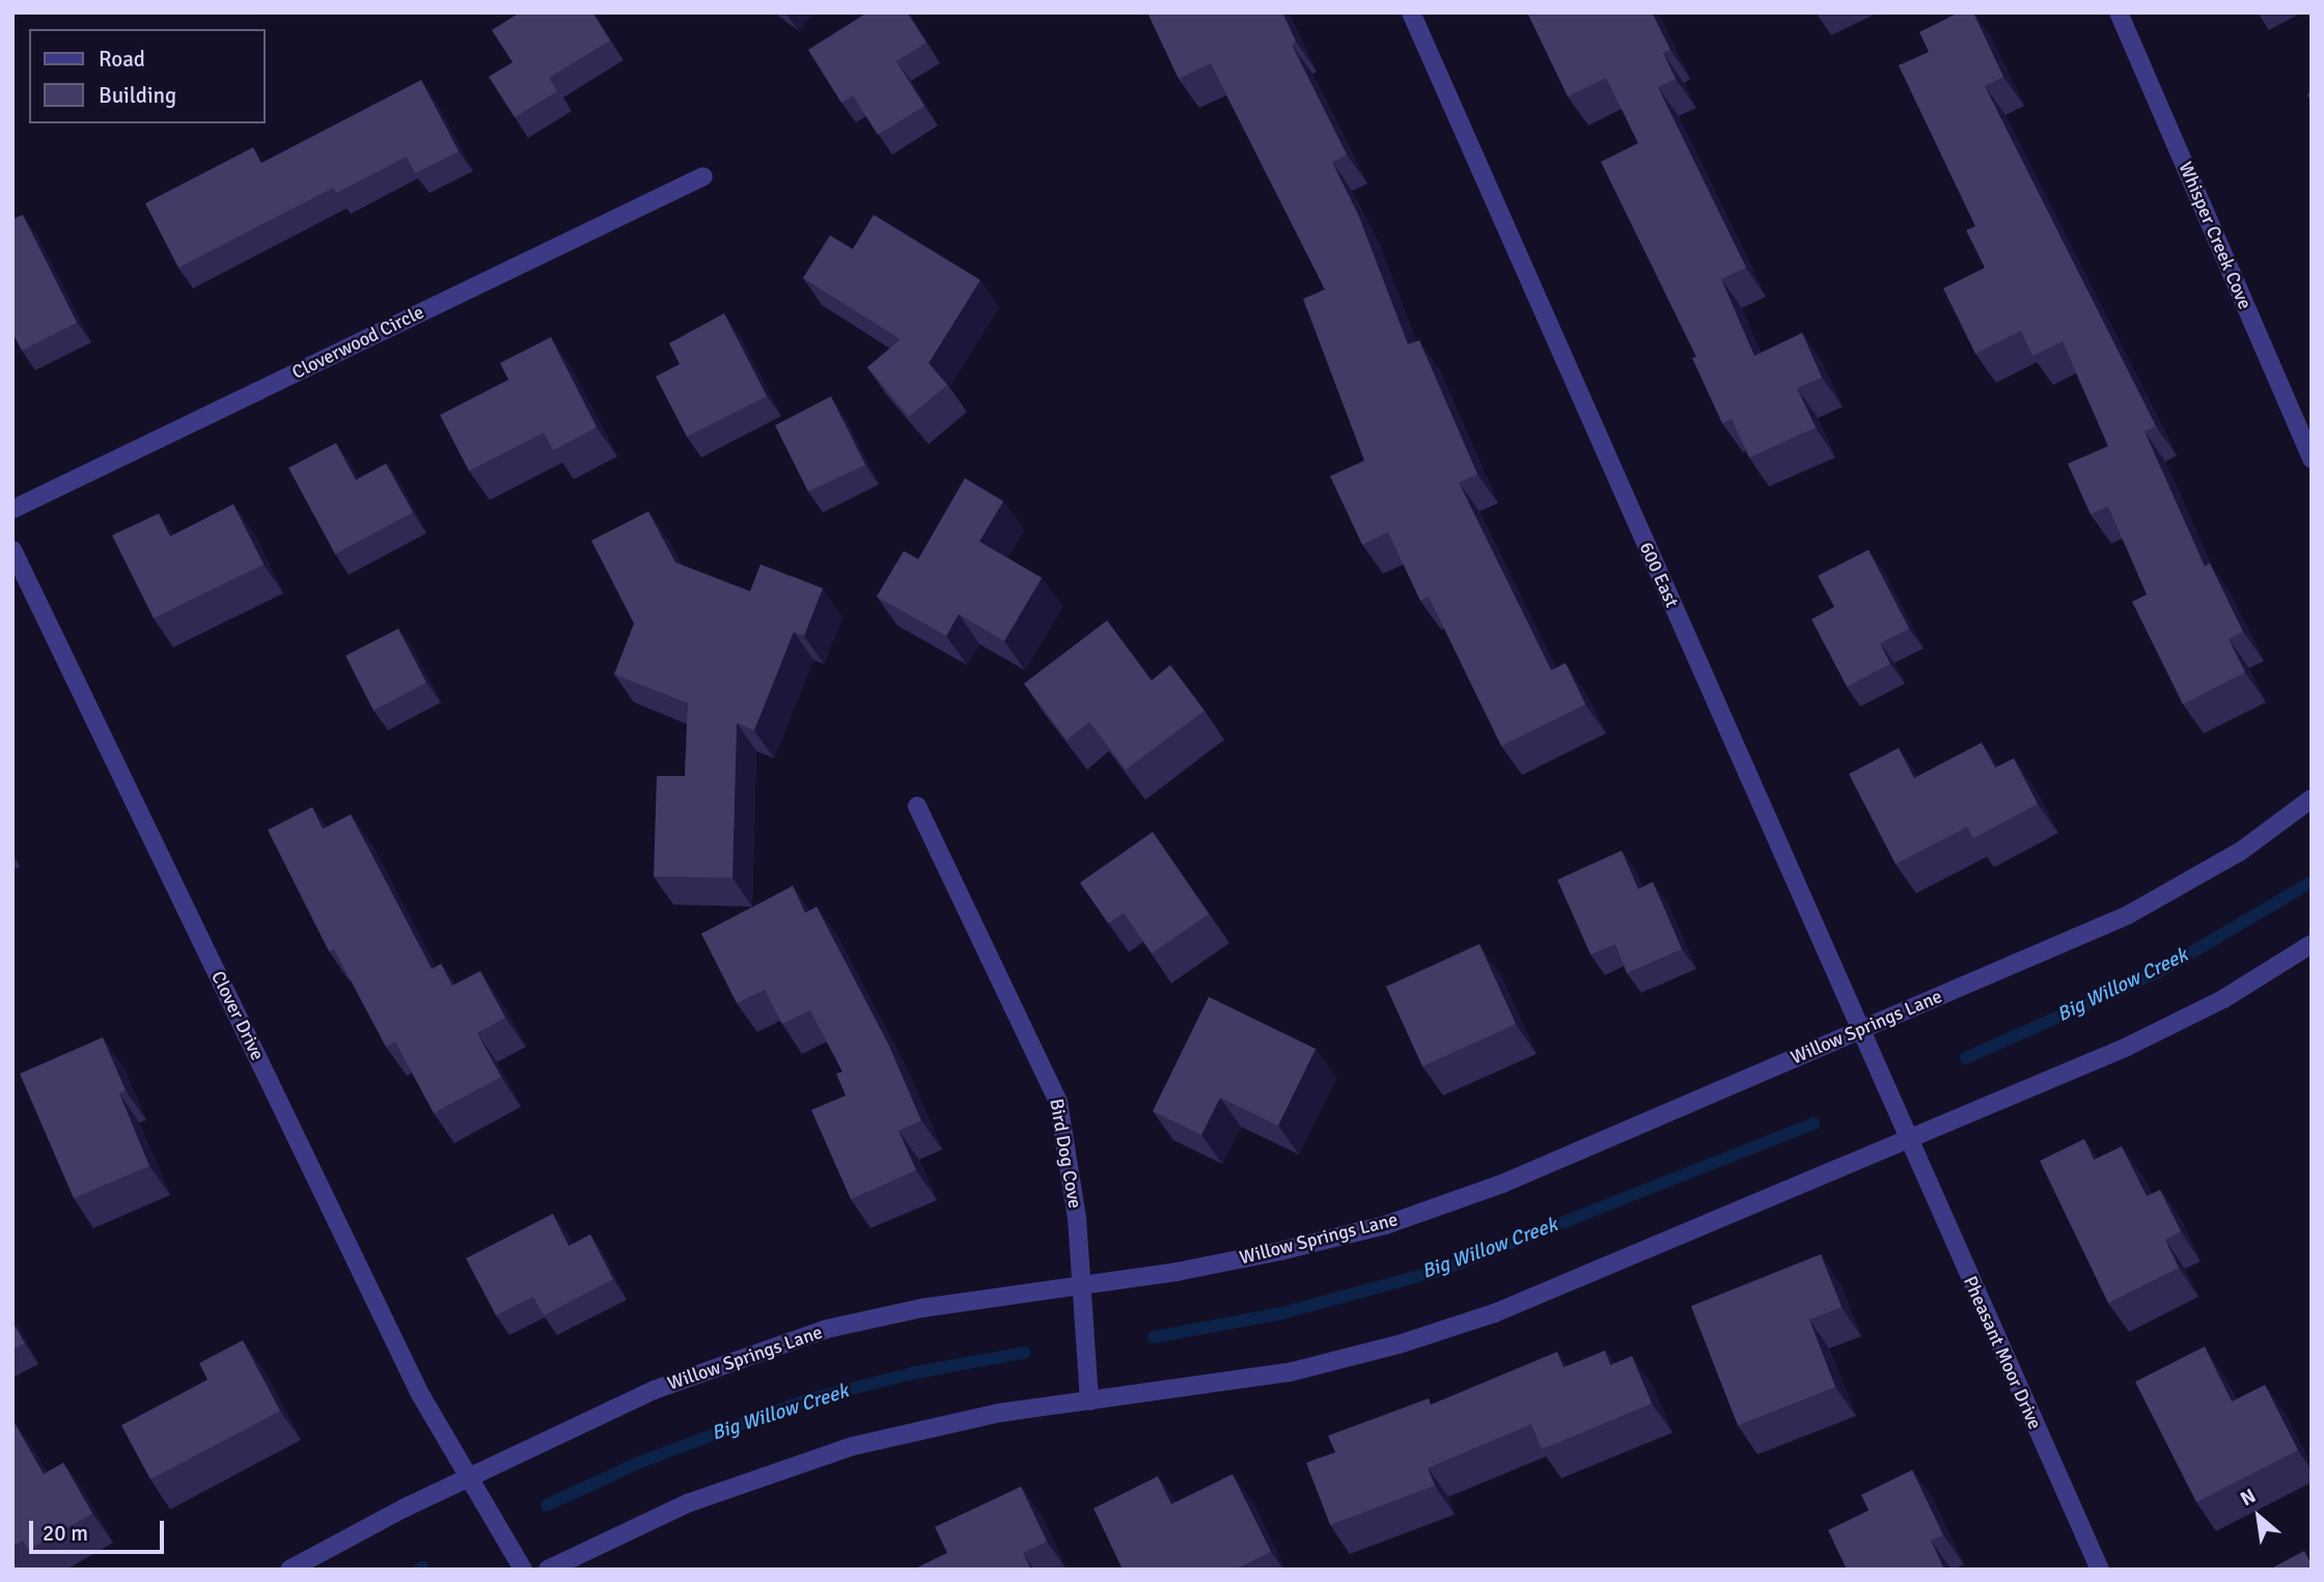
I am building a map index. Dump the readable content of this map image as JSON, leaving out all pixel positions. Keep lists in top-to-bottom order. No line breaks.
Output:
{"streets":{"street":["Whisper Creek Cove","Cloverwood Circle","600 East","Clover Drive","Willow Springs Lane","Bird Dog Cove","Pheasant Moor Drive"]},"crossings":[["600 East","Willow Springs Lane"],["600 East","Pheasant Moor Drive"],["Clover Drive","Willow Springs Lane"],["Willow Springs Lane","Bird Dog Cove"]],"water":["Big Willow Creek"],"legend":["Road","Building"],"scale_bar":"20 m","north":"top left"}
